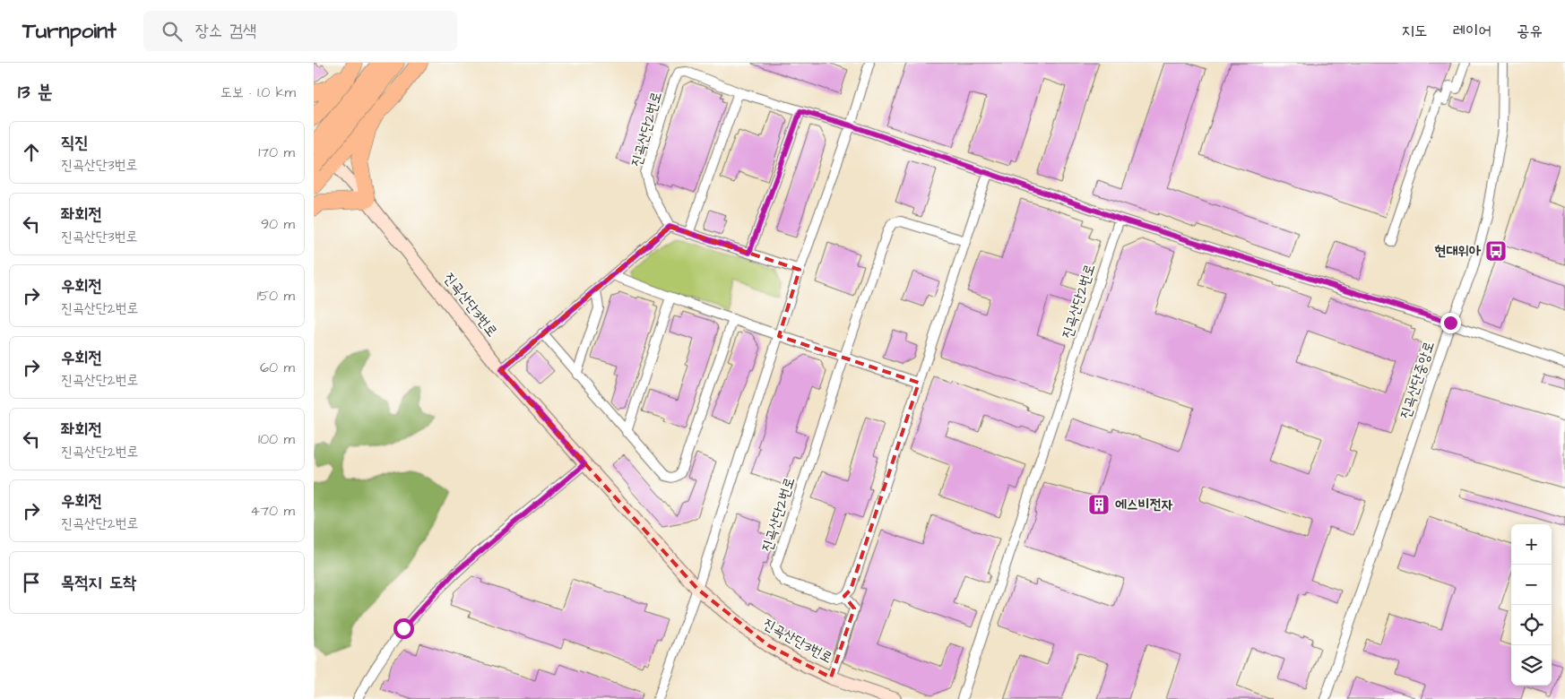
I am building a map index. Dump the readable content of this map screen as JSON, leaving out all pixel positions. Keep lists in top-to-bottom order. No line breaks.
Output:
{"streets":{"street":["진곡산단2번로","진곡산단3번로","진곡산단중앙로"]},"crossings":[["진곡산단2번로","진곡산단중앙로"]],"places":{"bus stop":["현대위아"],"building":["에스비전자"]},"page":{"header":"Turnpoint","search":"장소 검색","nav":["지도","레이어","공유"],"heading":["13 분","도보 · 1.0 km"],"list":[["직진","진곡산단3번로","170 m"],["좌회전","진곡산단3번로","90 m"],["우회전","진곡산단2번로","150 m"],["우회전","진곡산단2번로","60 m"],["좌회전","진곡산단2번로","100 m"],["우회전","진곡산단2번로","470 m"],"목적지 도착"],"map_buttons":["+","−"]}}
